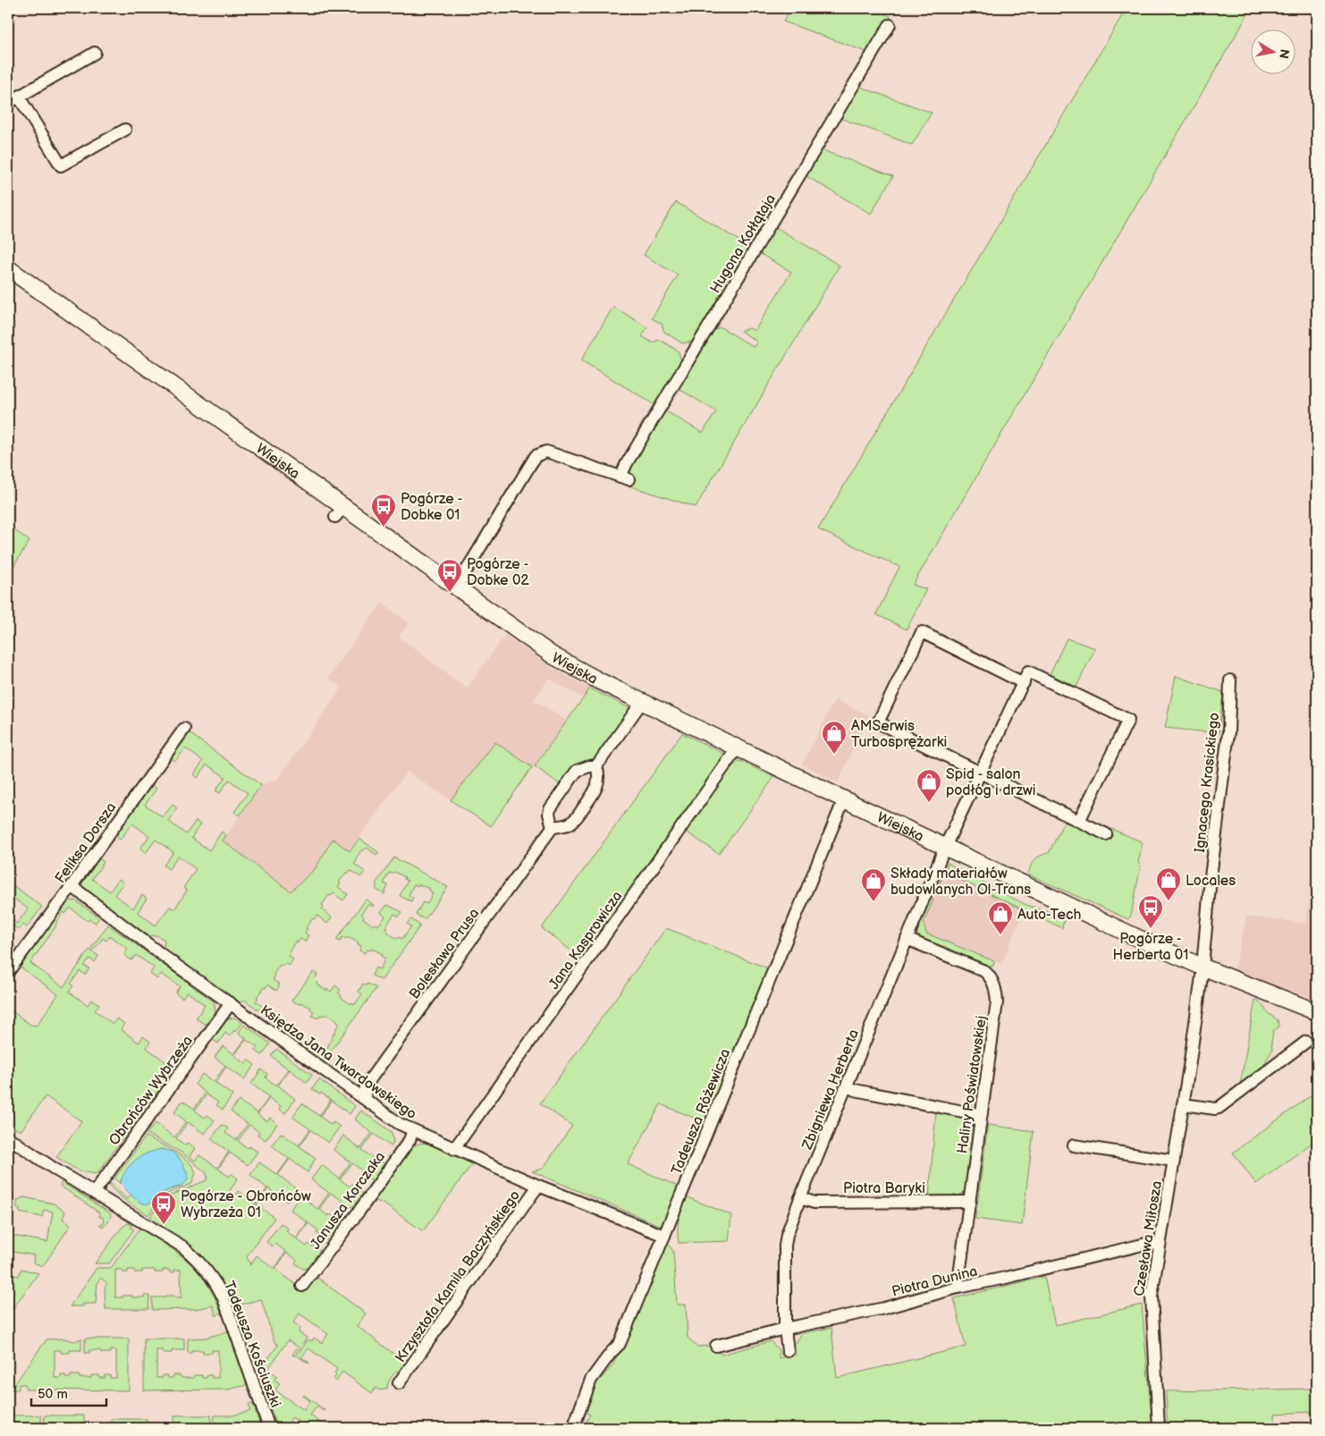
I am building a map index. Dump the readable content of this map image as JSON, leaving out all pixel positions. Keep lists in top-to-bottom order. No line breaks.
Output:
{"streets":{"street":["Hugona Kołłątaja","Wiejska","Ignacego Krasickiego","Feliksa Dorsza","Jana Kasprowicza","Bolesława Prusa","Księdza Jana Twardowskiego","Haliny Poświatowskiej","Zbigniewa Herberta","Obrońców Wybrzeża","Tadeusza Różewicza","Piotra Baryki","Janusza Korczaka","Czesława Miłosza","Krzysztofa Kamila Baczyńskiego","Piotra Dunina","Tadeusza Kościuszki"]},"crossings":[["Hugona Kołłątaja","Wiejska"],["Wiejska","Ignacego Krasickiego"],["Wiejska","Jana Kasprowicza"],["Wiejska","Zbigniewa Herberta"],["Wiejska","Tadeusza Różewicza"],["Wiejska","Czesława Miłosza"],["Ignacego Krasickiego","Czesława Miłosza"],["Feliksa Dorsza","Księdza Jana Twardowskiego"],["Jana Kasprowicza","Księdza Jana Twardowskiego"],["Bolesława Prusa","Księdza Jana Twardowskiego"],["Księdza Jana Twardowskiego","Obrońców Wybrzeża"],["Księdza Jana Twardowskiego","Tadeusza Różewicza"],["Księdza Jana Twardowskiego","Janusza Korczaka"],["Księdza Jana Twardowskiego","Krzysztofa Kamila Baczyńskiego"],["Haliny Poświatowskiej","Zbigniewa Herberta"],["Haliny Poświatowskiej","Piotra Baryki"],["Haliny Poświatowskiej","Piotra Dunina"],["Zbigniewa Herberta","Piotra Baryki"],["Zbigniewa Herberta","Piotra Dunina"],["Obrońców Wybrzeża","Tadeusza Kościuszki"],["Czesława Miłosza","Piotra Dunina"]],"places":{"bus stop":["Pogórze - Dobke 01","Pogórze - Dobke 02","Pogórze - Herberta 01","Pogórze - Obrońców Wybrzeża 01"],"shop":["AMSerwis Turbosprężarki","Spid - salon podłóg i drzwi","Locales","Składy materiałów budowlanych Ol-Trans","Auto-Tech"]},"scale_bar":"50 m","north":"right"}
